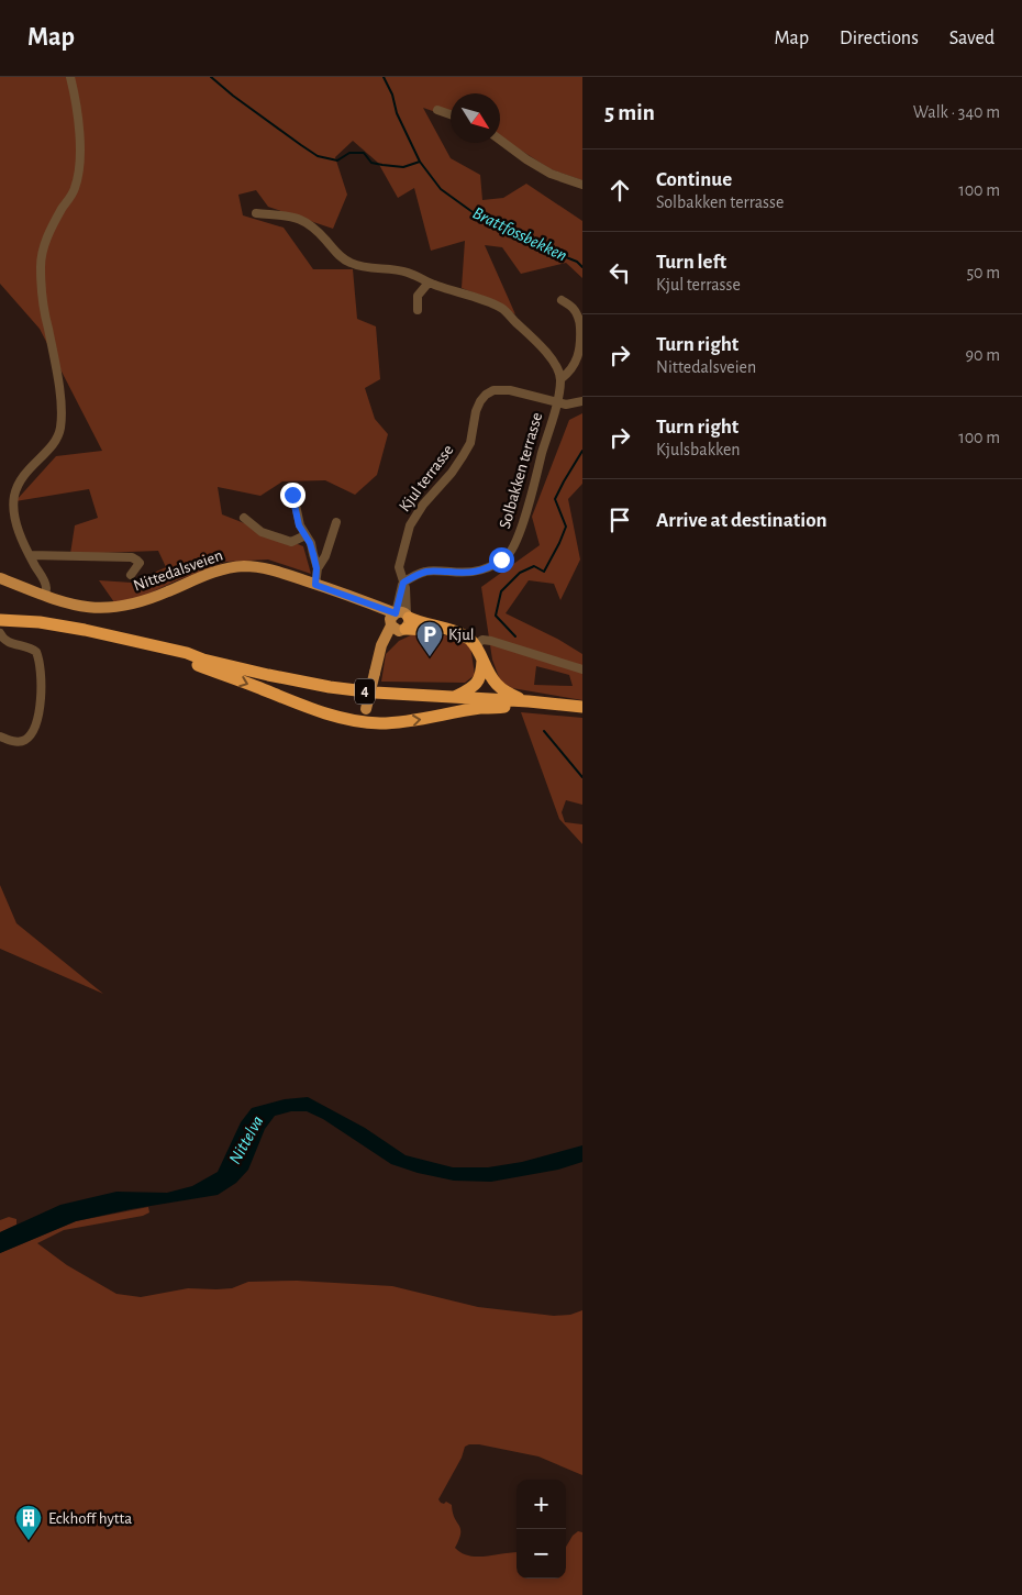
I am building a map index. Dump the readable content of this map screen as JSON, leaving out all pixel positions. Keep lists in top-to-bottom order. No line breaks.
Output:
{"streets":{"highway":["4"],"main road":["Nittedalsveien"],"street":["Solbakken terrasse","Kjul terrasse"]},"crossings":[["Solbakken terrasse","Kjul terrasse"],["Kjul terrasse","Nittedalsveien"],["Kjul terrasse","4"],["Nittedalsveien","4"]],"water":["Brattfossbekken","Nittelva"],"places":{"parking":["Kjul"],"building":["Eckhoff hytta"]},"north":"bottom right","page":{"header":"Map","nav":["Map","Directions","Saved"],"heading":["5 min","Walk · 340 m"],"list":[["Continue","Solbakken terrasse","100 m"],["Turn left","Kjul terrasse","50 m"],["Turn right","Nittedalsveien","90 m"],["Turn right","Kjulsbakken","100 m"],"Arrive at destination"],"map_buttons":["+","−"]}}
